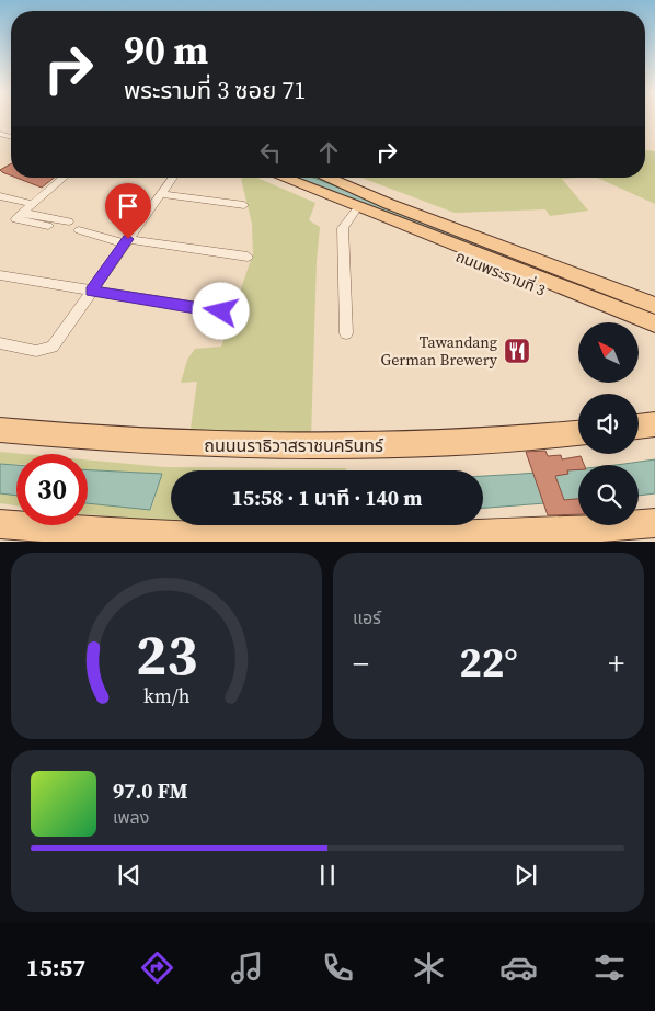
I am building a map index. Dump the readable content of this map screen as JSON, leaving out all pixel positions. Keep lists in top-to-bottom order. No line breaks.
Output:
{"streets":{"main road":["ถนนพระรามที่ 3","ถนนนราธิวาสราชนครินทร์"]},"places":{"restaurant":["Tawandang German Brewery"]},"north":"top left","page":{"turn":["90 m","พระรามที่ 3 ซอย 71"],"limit":"30","trip":"15:58 · 1 นาที · 140 m","tile":"แอร์","heat":["−","22°","+"],"song":["97.0 FM","เพลง"],"tabs":"15:57","gauge":["23","km/h"]}}
